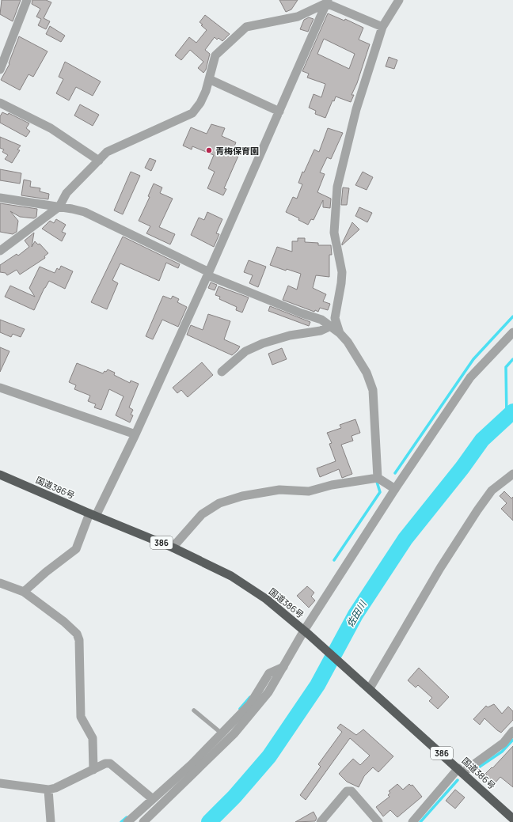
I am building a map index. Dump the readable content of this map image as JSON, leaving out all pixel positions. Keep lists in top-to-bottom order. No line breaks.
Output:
{"streets":{"highway":["国道386号","386"]},"water":["佐田川"],"places":["青梅保育園"]}
